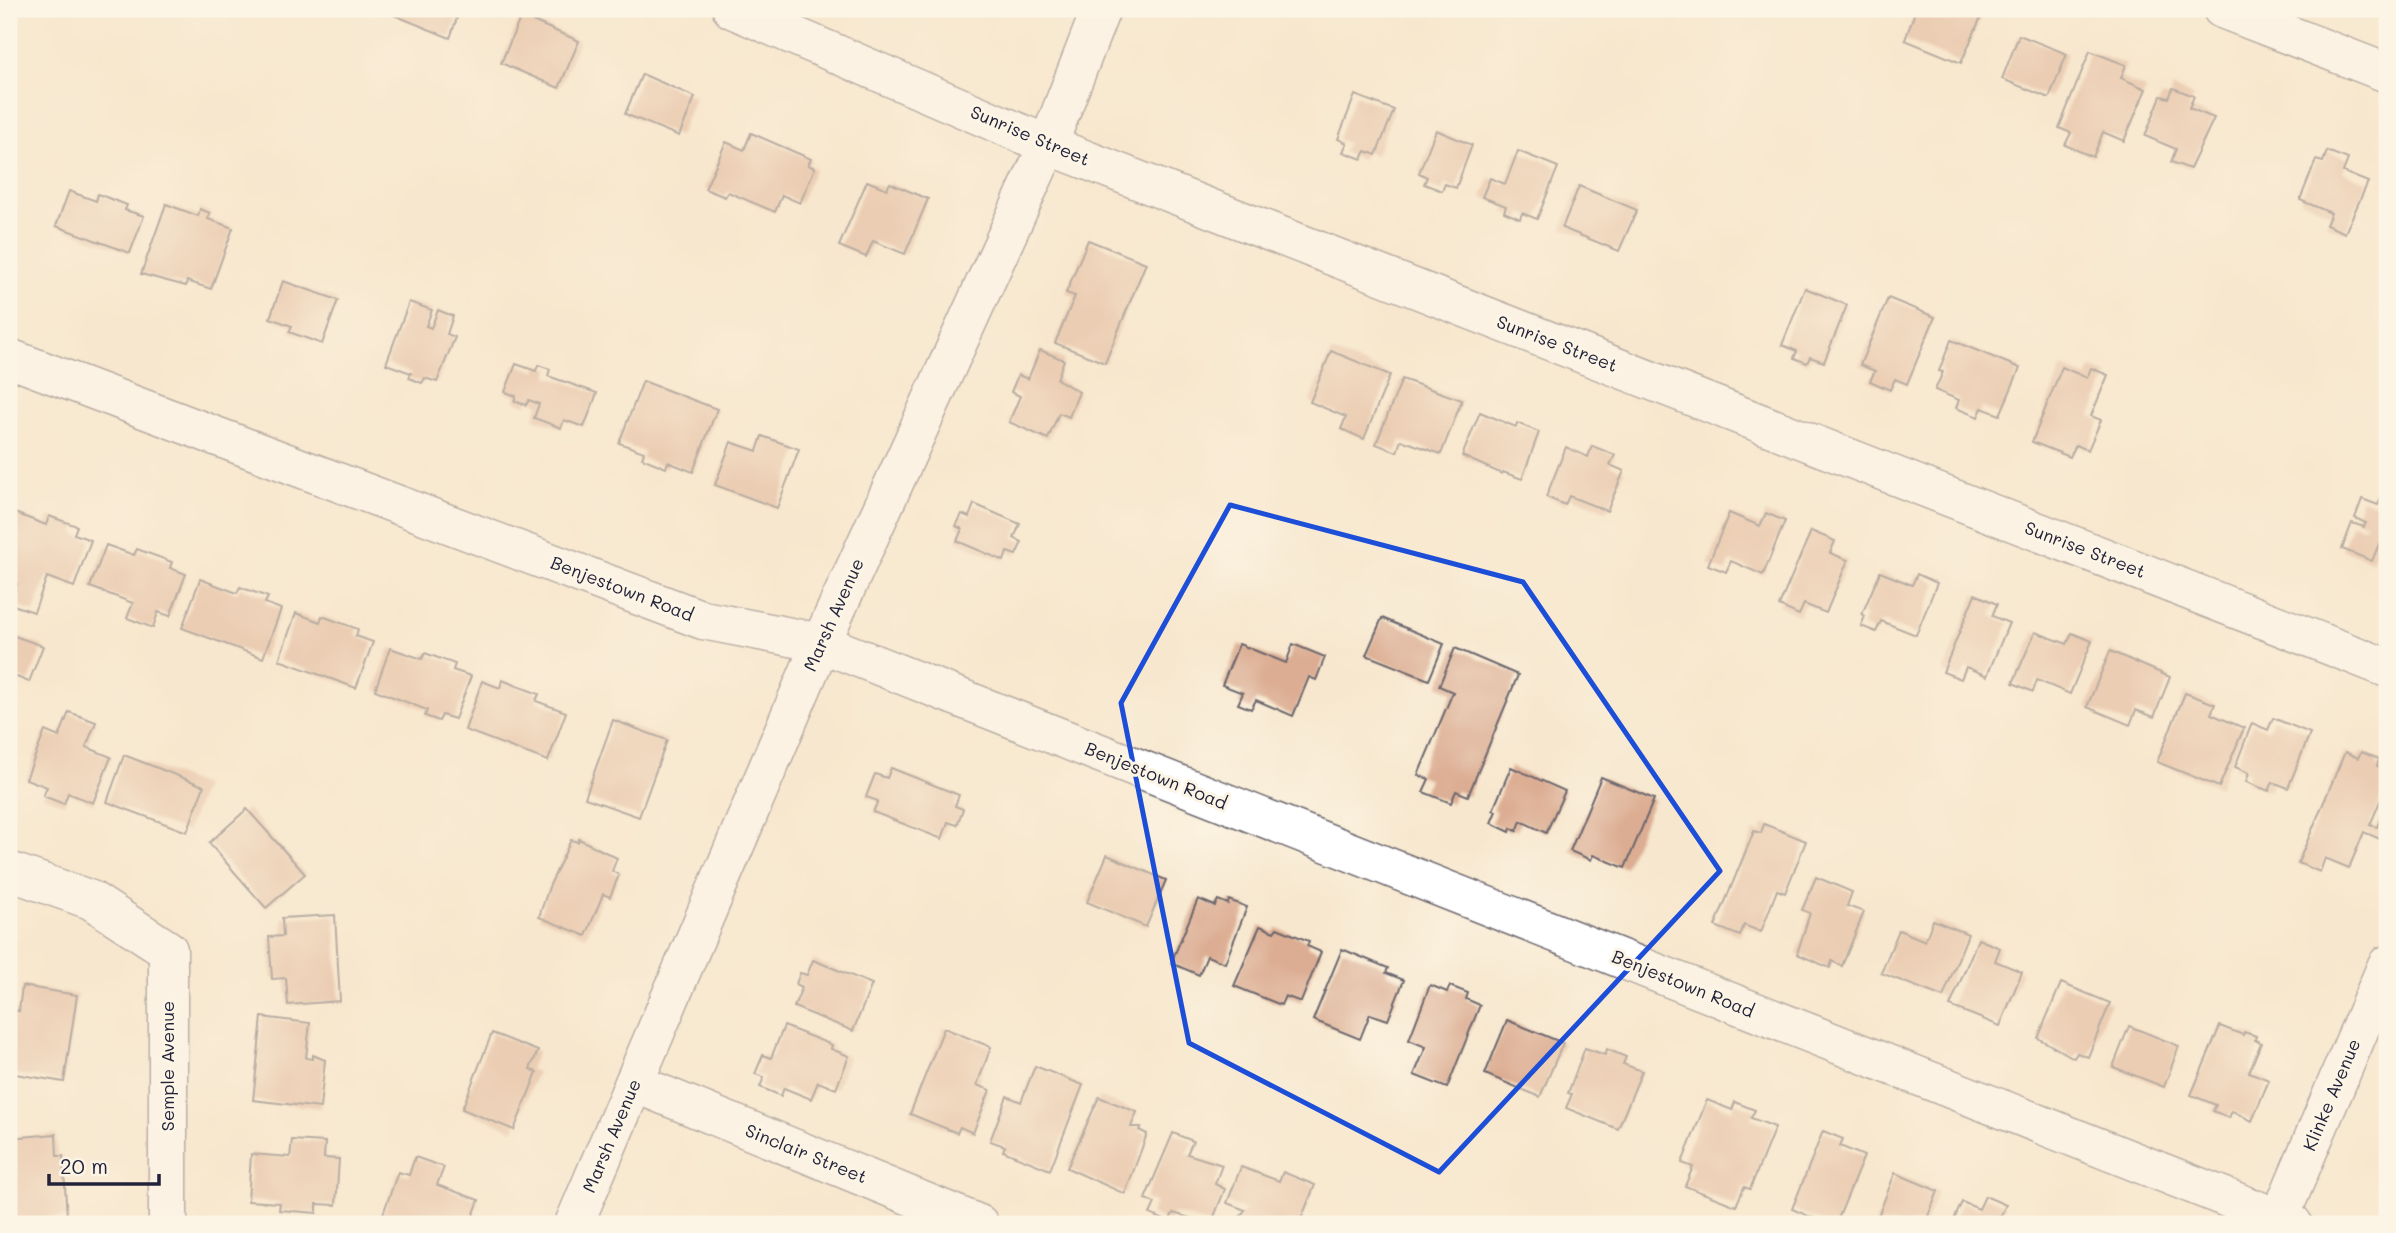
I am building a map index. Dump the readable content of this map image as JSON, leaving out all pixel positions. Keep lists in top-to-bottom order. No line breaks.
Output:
{"streets":{"street":["Sunrise Street","Benjestown Road","Marsh Avenue","Semple Avenue","Klinke Avenue","Sinclair Street"]},"crossings":[["Sunrise Street","Marsh Avenue"],["Benjestown Road","Marsh Avenue"],["Benjestown Road","Klinke Avenue"],["Marsh Avenue","Sinclair Street"]],"scale_bar":"20 m"}
